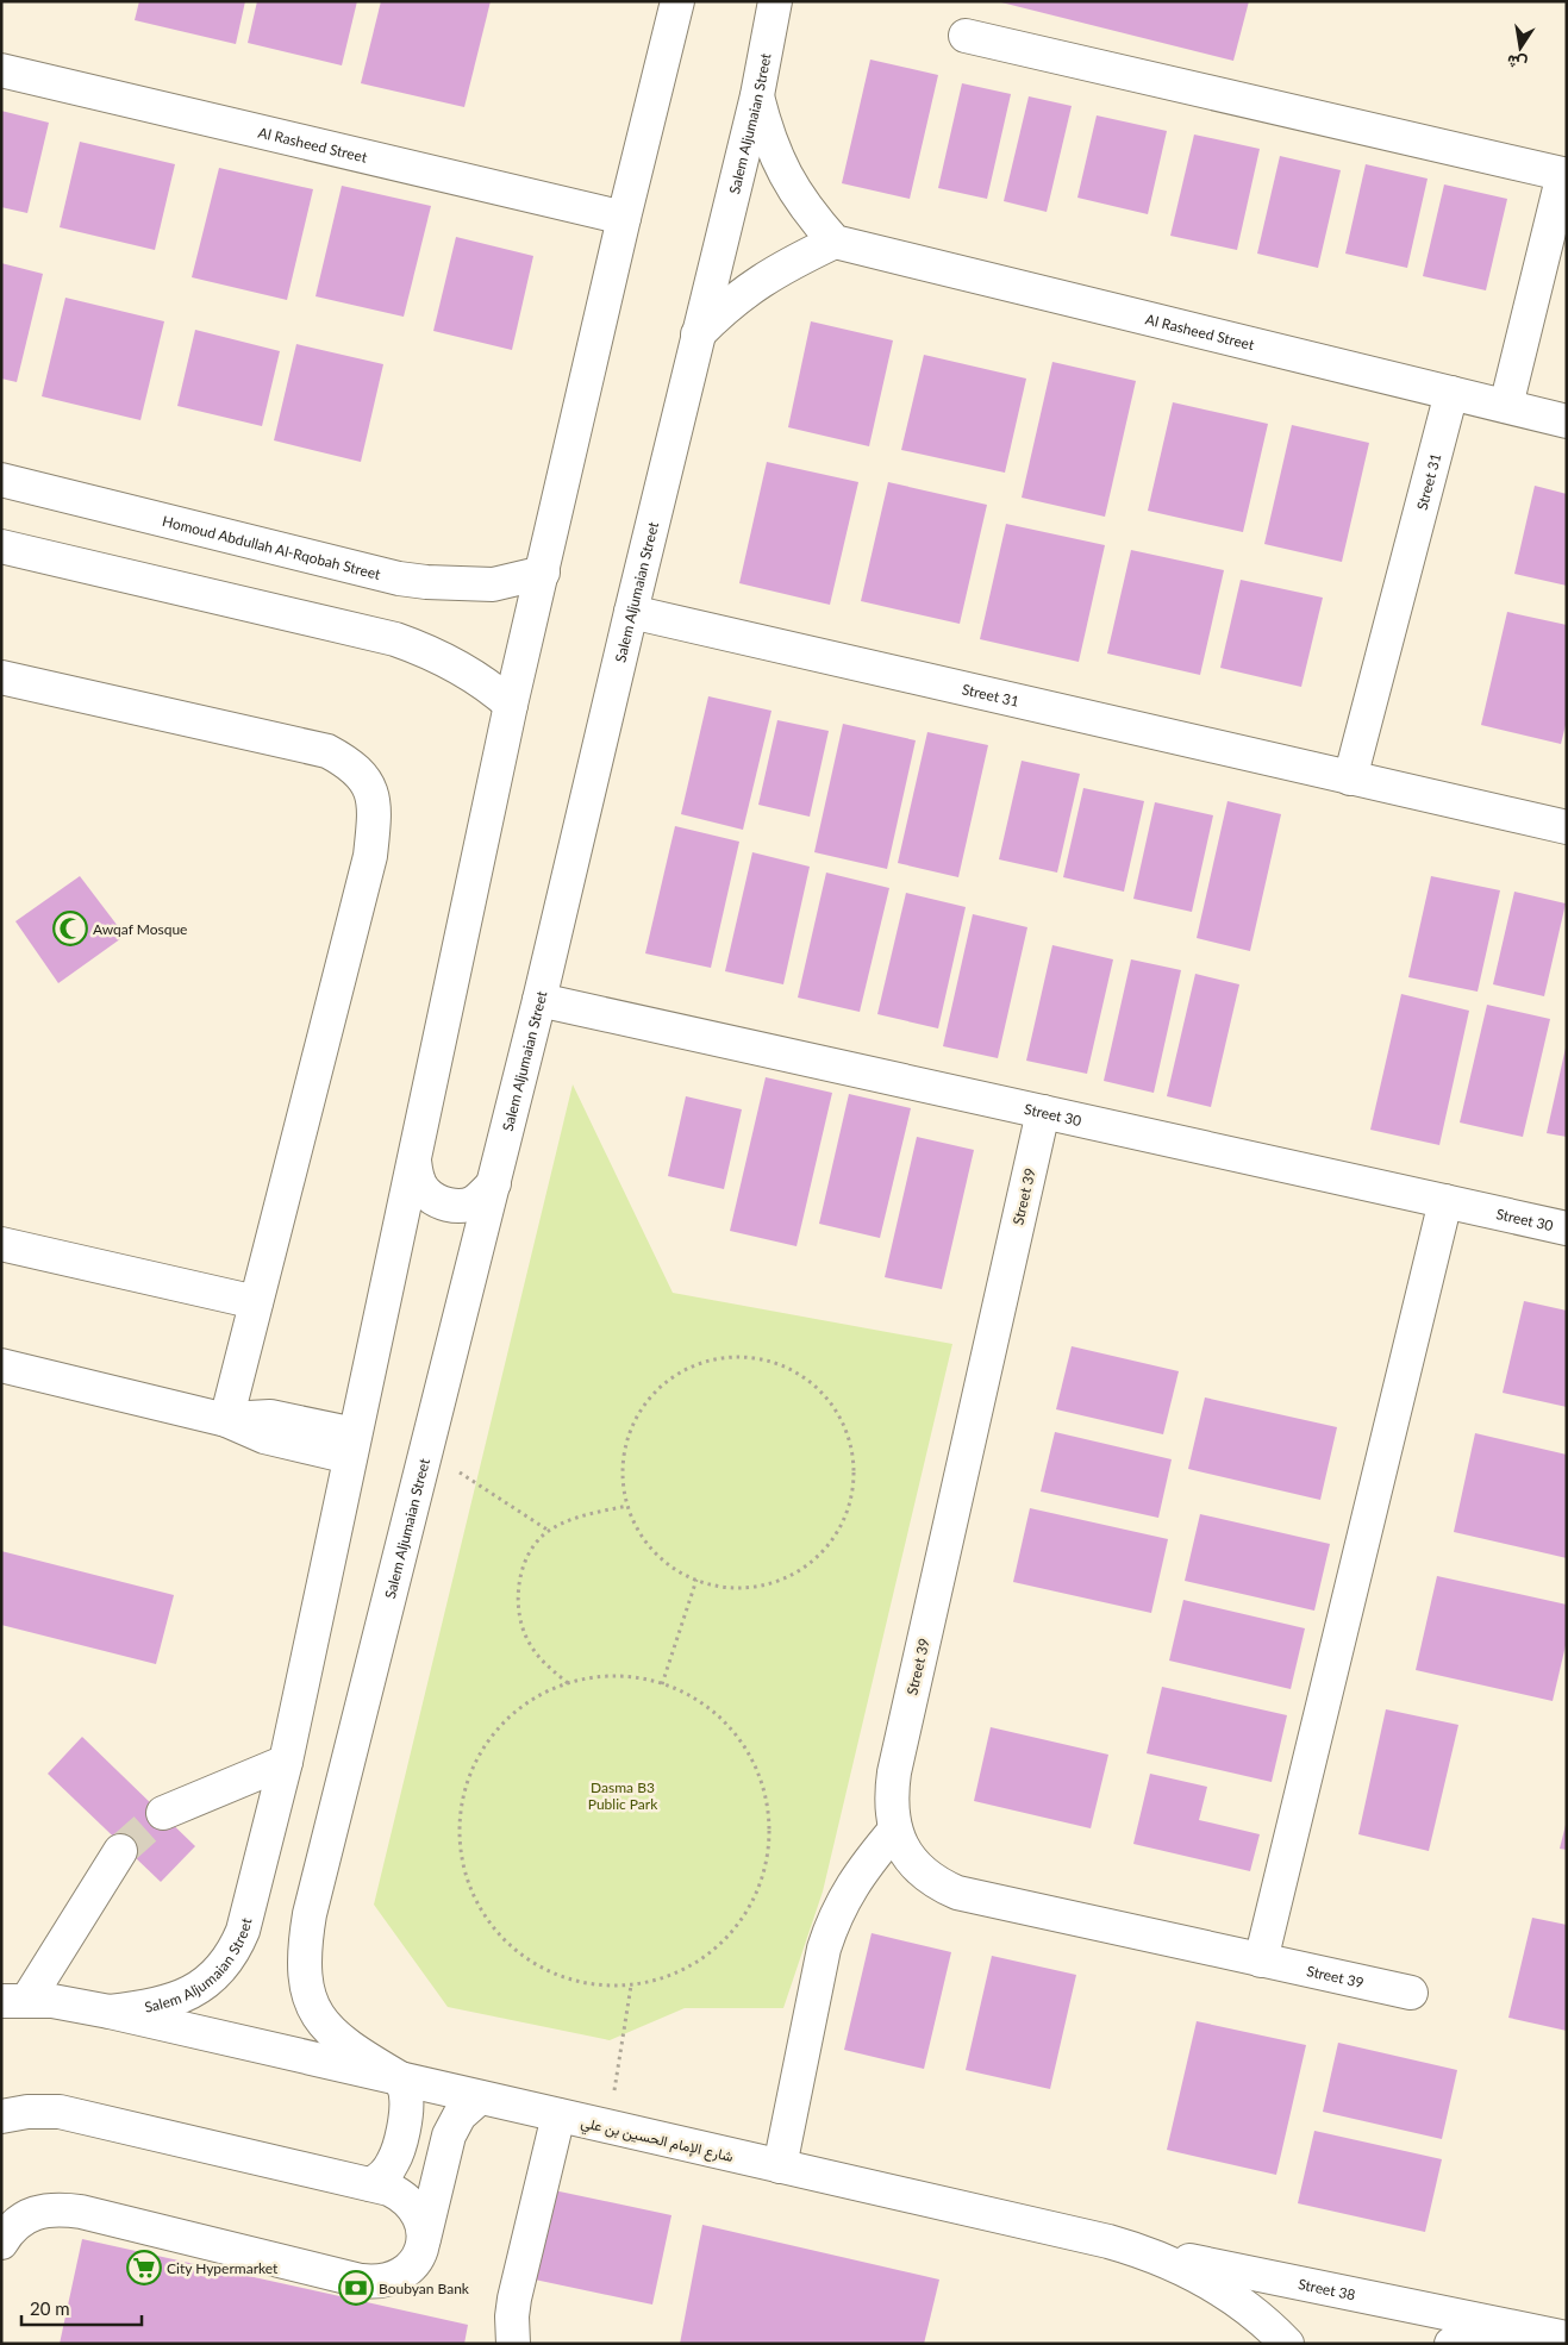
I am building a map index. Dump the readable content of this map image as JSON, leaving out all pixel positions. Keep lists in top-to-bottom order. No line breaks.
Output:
{"streets":{"street":["Salem Aljumaian Street","Al Rasheed Street","Street 31","Homoud Abdullah Al-Rqobah Street","Street 30","Street 39","شارع الإمام الحسين بن علي","Street 38"]},"crossings":[["Salem Aljumaian Street","Al Rasheed Street"],["Salem Aljumaian Street","Street 31"],["Salem Aljumaian Street","Homoud Abdullah Al-Rqobah Street"],["Salem Aljumaian Street","Street 30"],["Salem Aljumaian Street","شارع الإمام الحسين بن علي"],["Al Rasheed Street","Street 31"],["Street 30","Street 39"],["شارع الإمام الحسين بن علي","Street 38"]],"parks":["Dasma B3 Public Park"],"places":{"mosque":["Awqaf Mosque"],"supermarket":["City Hypermarket"],"bank":["Boubyan Bank"]},"scale_bar":"20 m","north":"bottom"}
